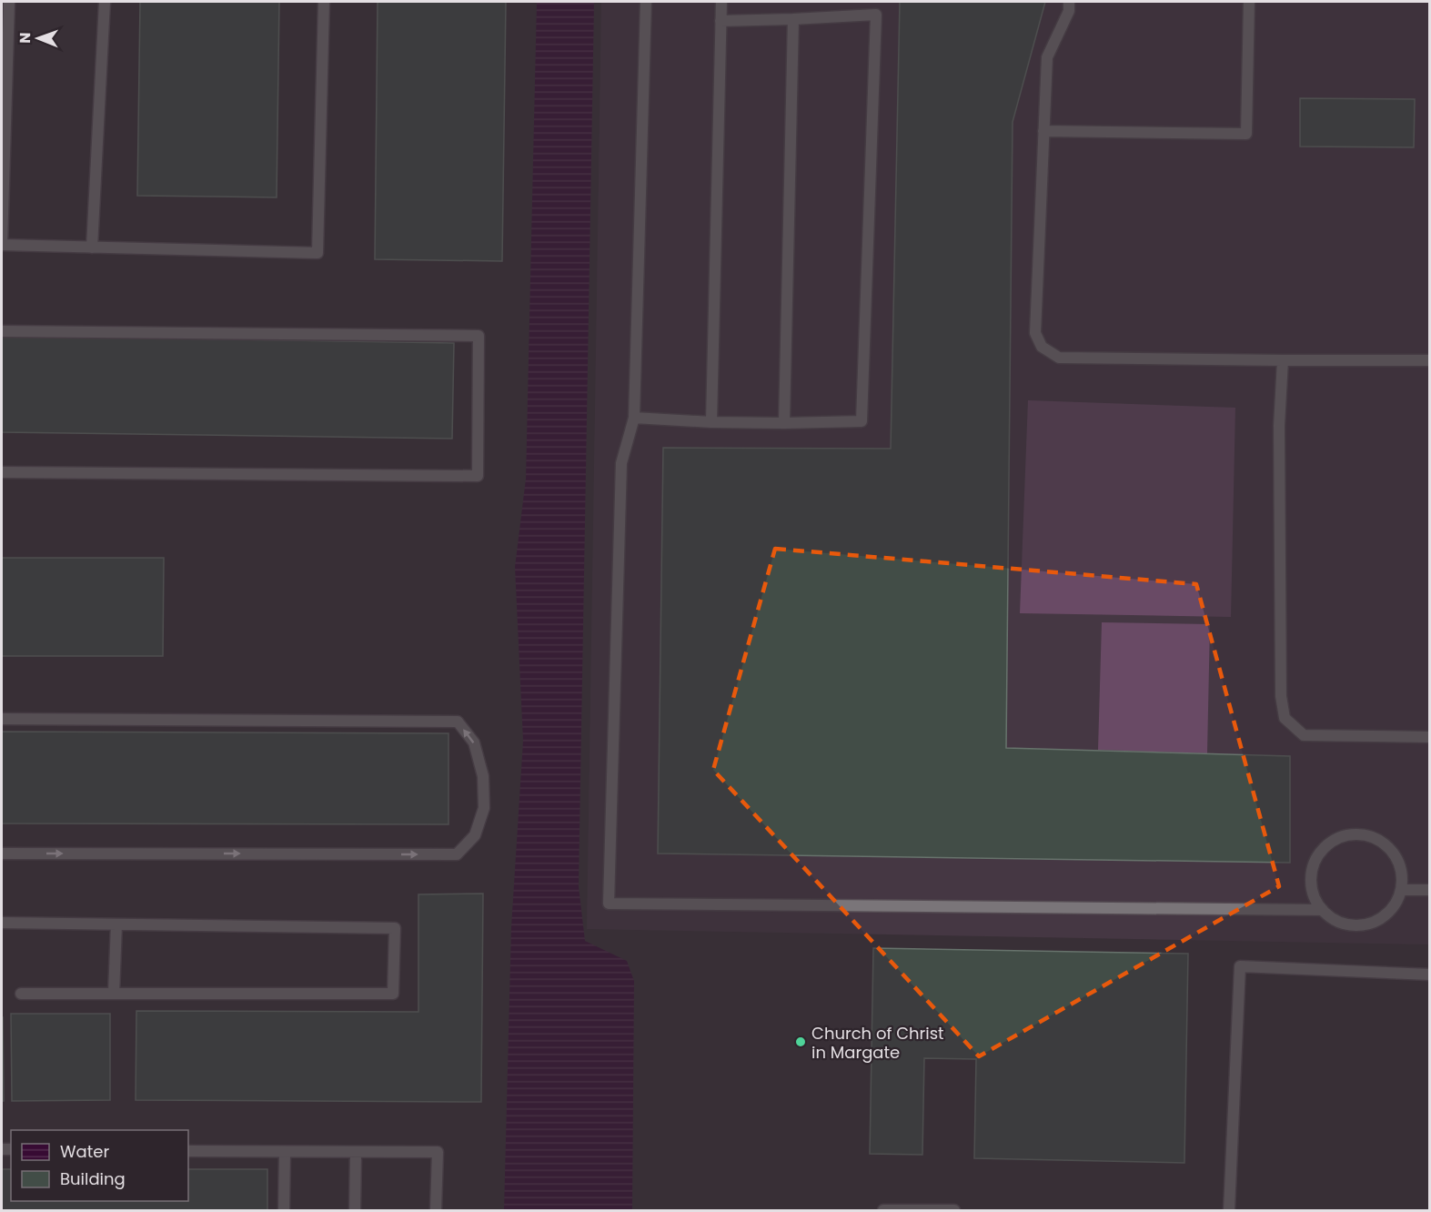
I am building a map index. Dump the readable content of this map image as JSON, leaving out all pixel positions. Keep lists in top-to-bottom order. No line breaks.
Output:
{"places":["Church of Christ in Margate"],"legend":["Water","Building"],"north":"left"}
